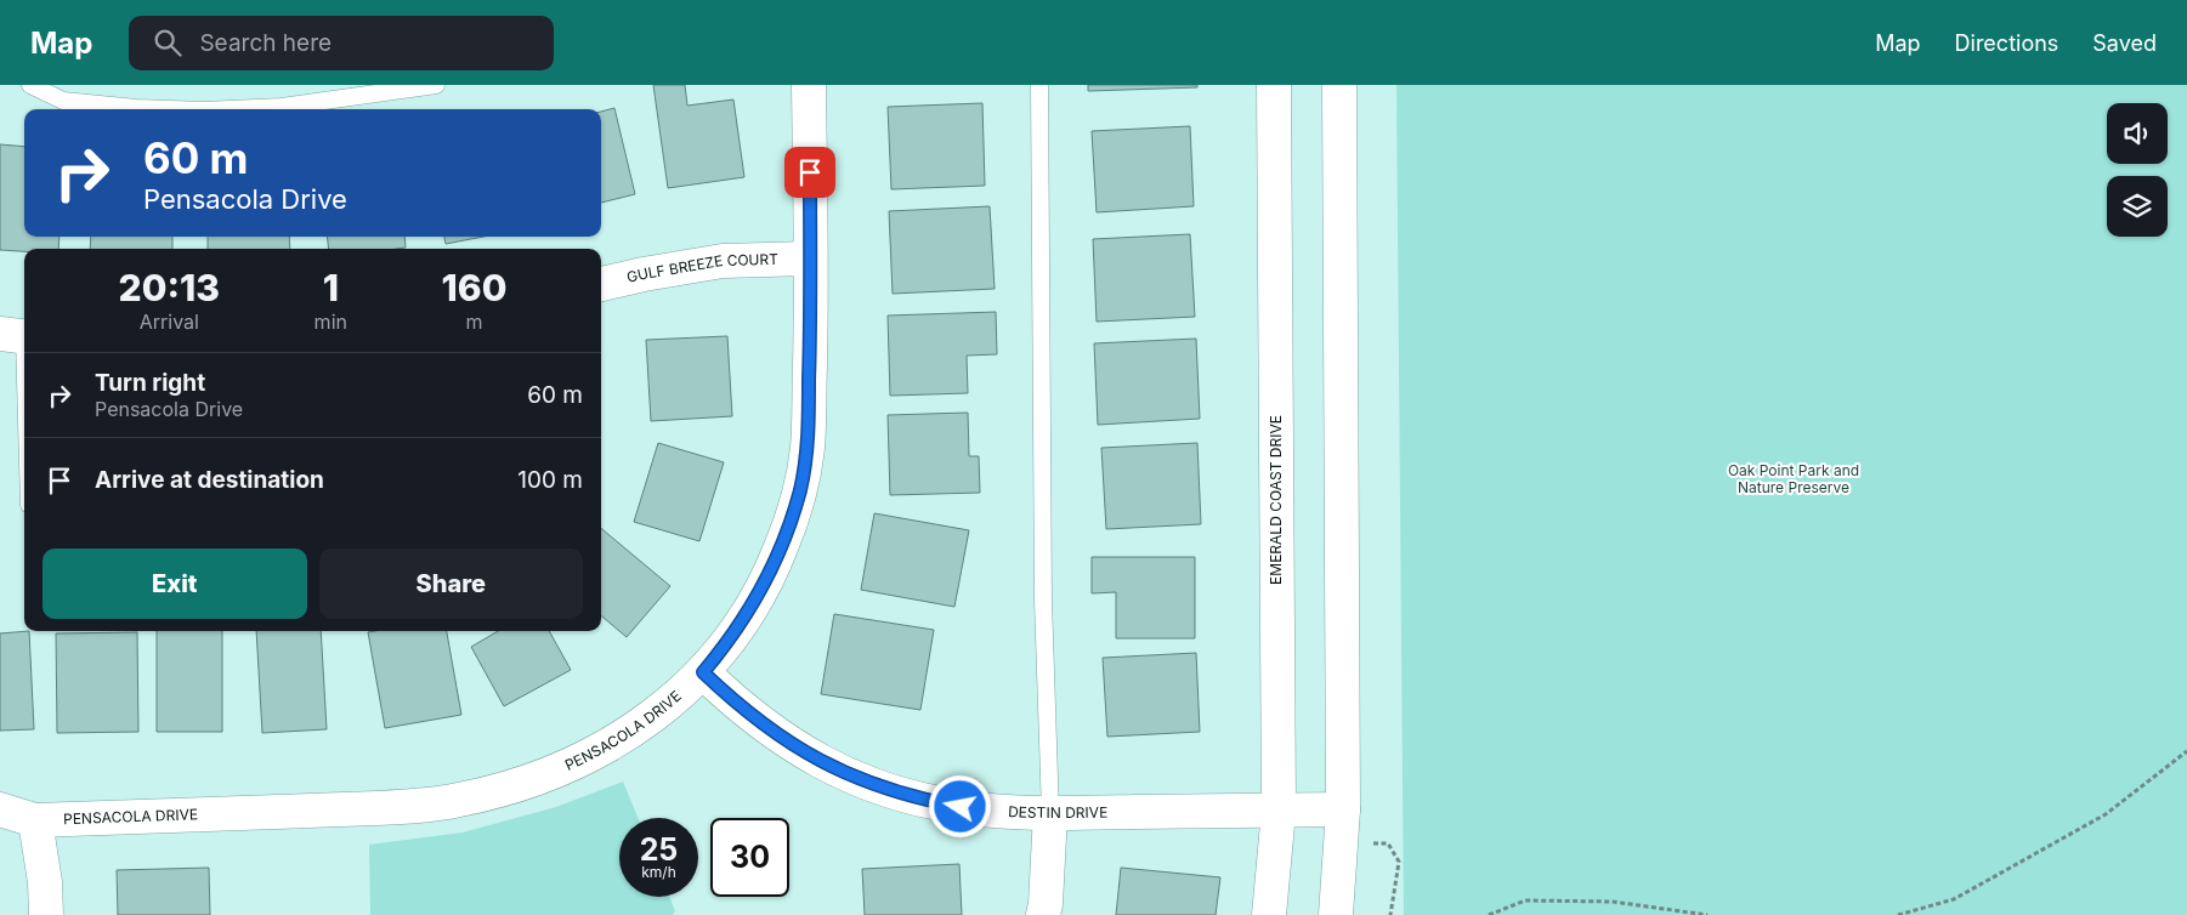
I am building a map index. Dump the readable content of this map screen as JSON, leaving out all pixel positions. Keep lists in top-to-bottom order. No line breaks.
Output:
{"streets":{"street":["GULF BREEZE COURT","EMERALD COAST DRIVE","PENSACOLA DRIVE","DESTIN DRIVE"]},"crossings":[["GULF BREEZE COURT","PENSACOLA DRIVE"],["EMERALD COAST DRIVE","DESTIN DRIVE"],["PENSACOLA DRIVE","DESTIN DRIVE"]],"parks":["Oak Point Park and Nature Preserve"],"page":{"header":"Map","search":"Search here","nav":["Map","Directions","Saved"],"turn":["60 m","Pensacola Drive"],"eta":["20:13","Arrival","1","min","160","m"],"list":[{"name":"Turn right","note":"Pensacola Drive","value":"60 m"},{"name":"Arrive at destination","value":"100 m"}],"buttons":["Exit","Share"],"speed":"25 km/h","limit":"30"}}
